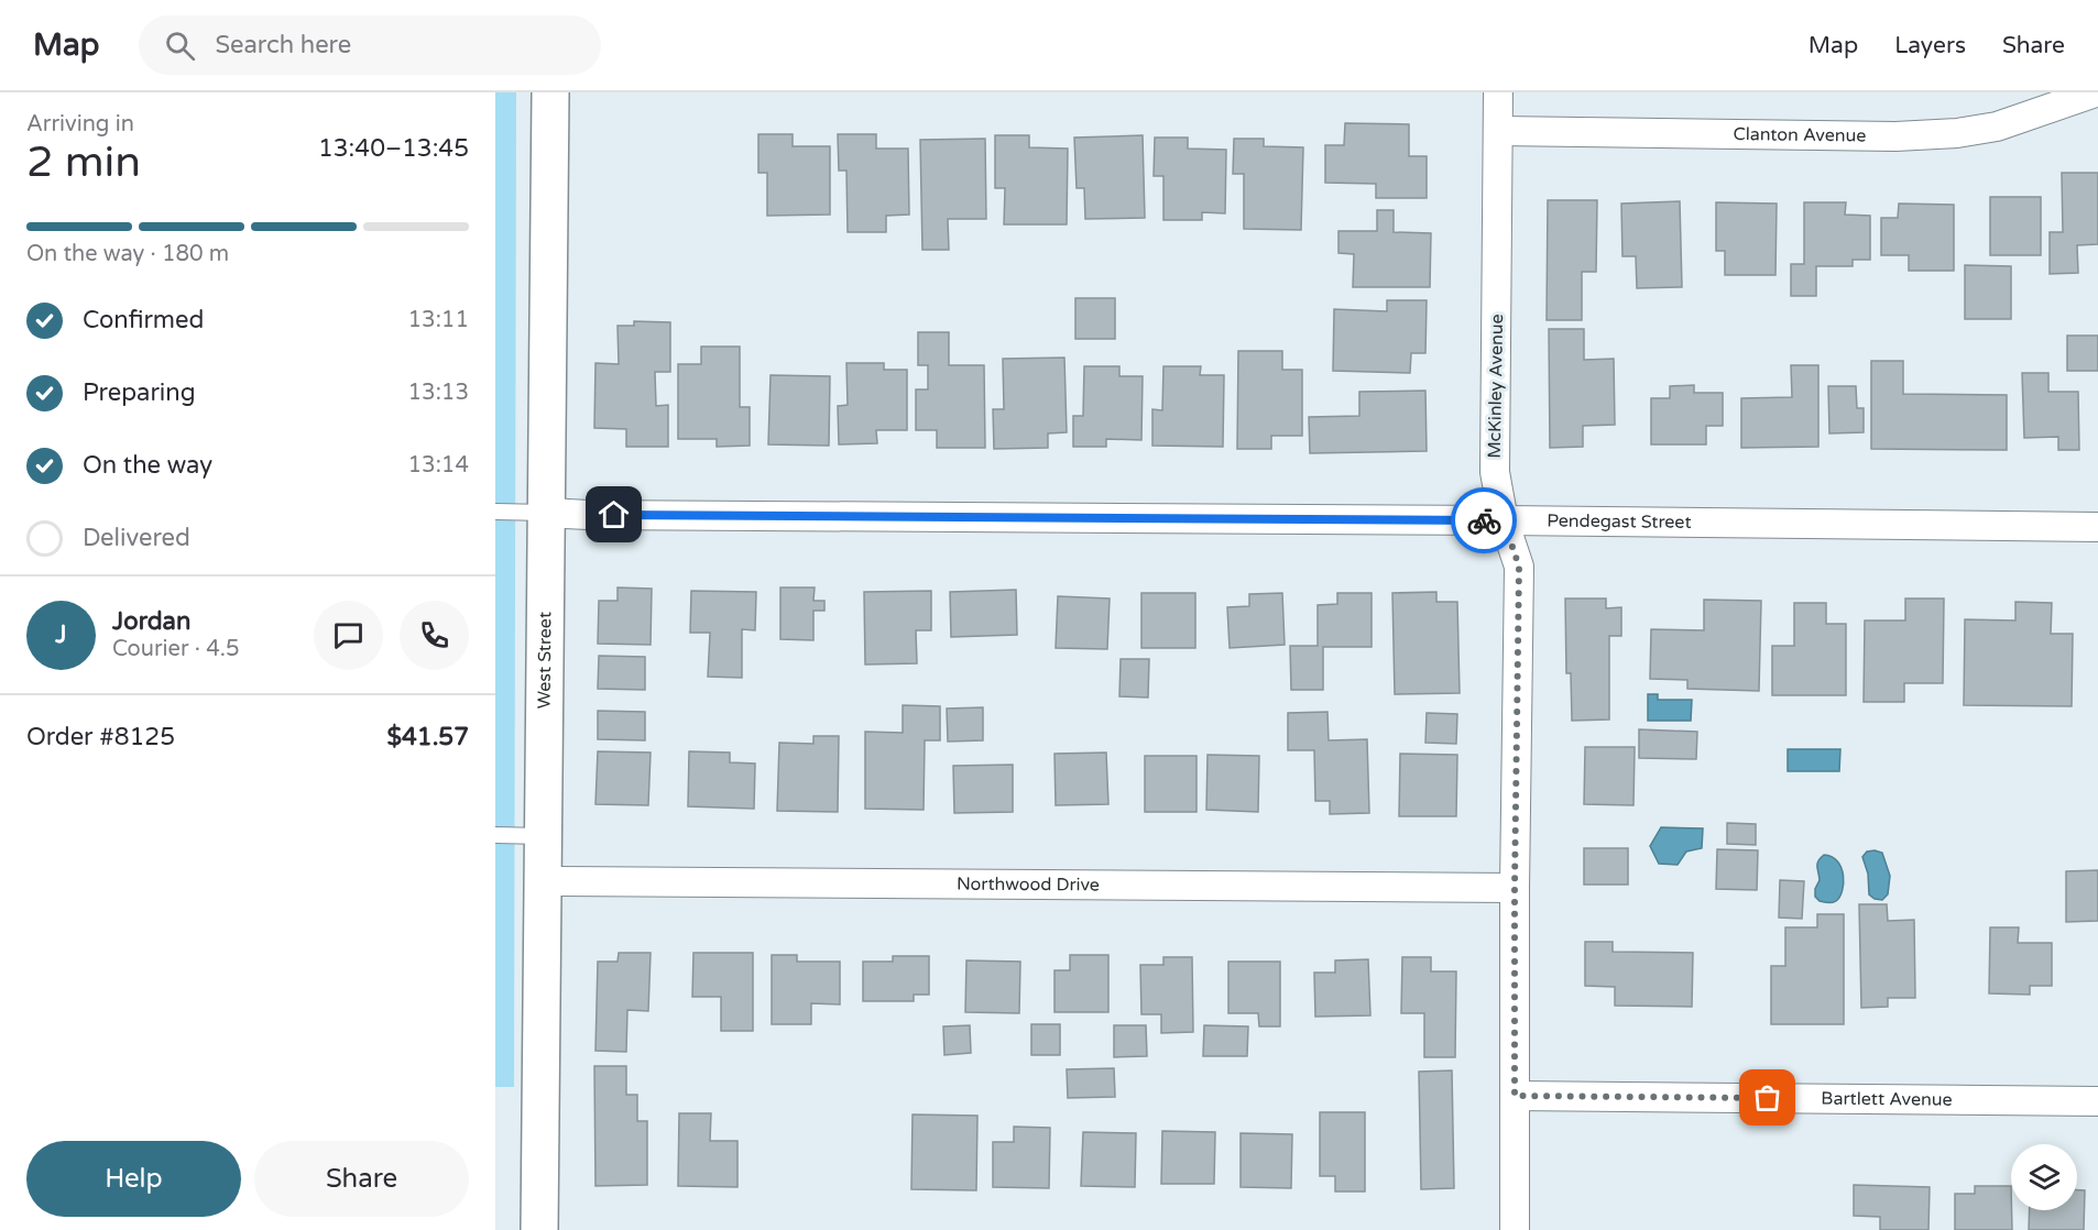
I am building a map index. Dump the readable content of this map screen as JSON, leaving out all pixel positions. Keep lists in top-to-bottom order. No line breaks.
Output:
{"streets":{"main road":["West Street"],"street":["Clanton Avenue","McKinley Avenue","Pendegast Street","Northwood Drive","Bartlett Avenue"]},"crossings":[["Clanton Avenue","McKinley Avenue"],["McKinley Avenue","Pendegast Street"],["McKinley Avenue","Northwood Drive"],["McKinley Avenue","Bartlett Avenue"],["Pendegast Street","West Street"],["West Street","Northwood Drive"]],"page":{"header":"Map","search":"Search here","nav":["Map","Layers","Share"],"heading":["2 min","Arriving in","13:40–13:45"],"panel":["Jordan","Courier · 4.5","Order #8125","$41.57"],"bar":"On the way · 180 m","list":[["Confirmed","13:11"],["Preparing","13:13"],["On the way","13:14"],"Delivered"],"round":"J","buttons":["Help","Share"]}}
